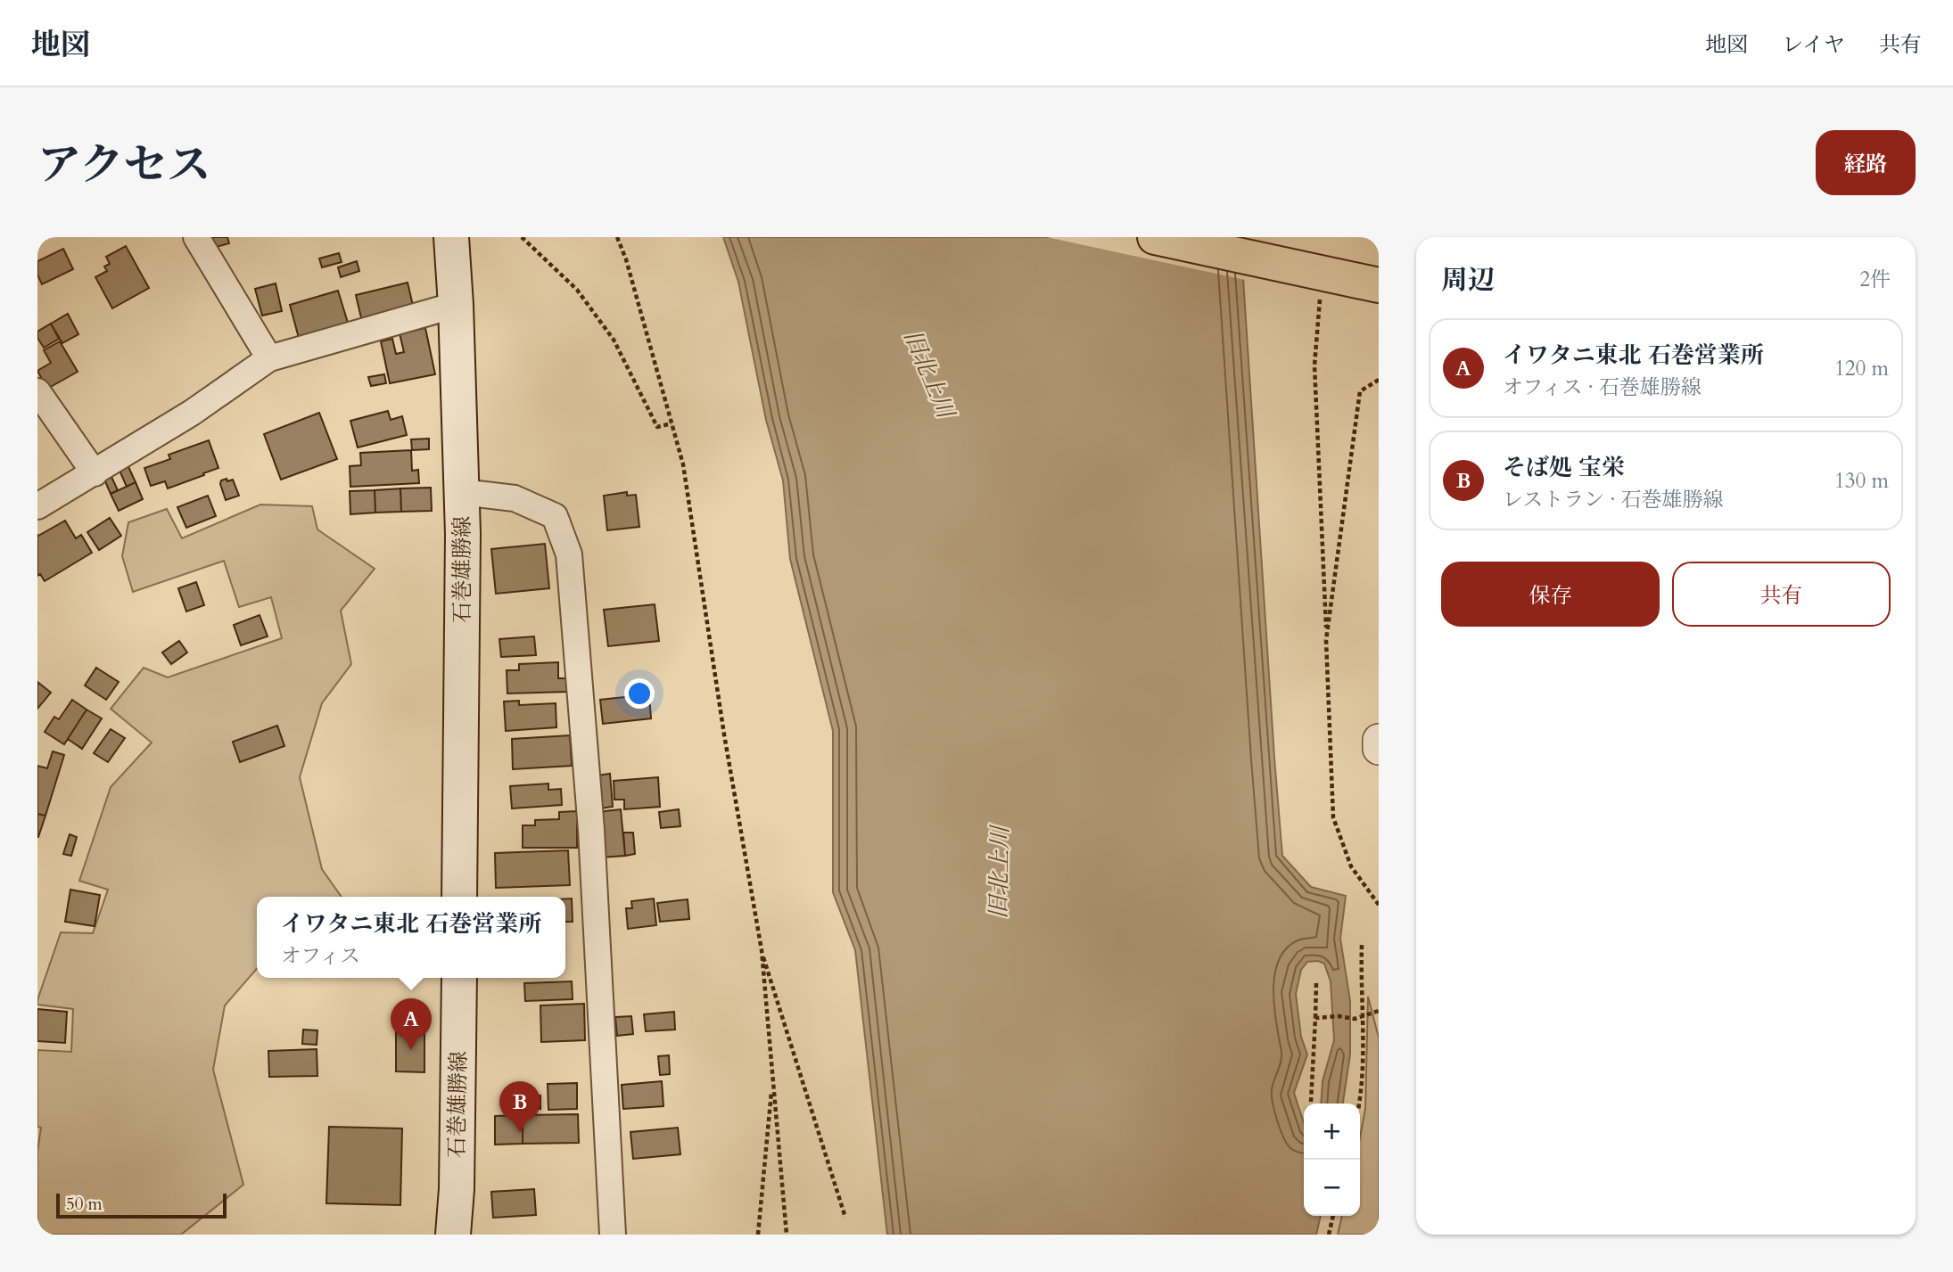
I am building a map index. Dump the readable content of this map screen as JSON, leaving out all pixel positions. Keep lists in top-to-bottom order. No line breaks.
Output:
{"streets":{"main road":["石巻雄勝線"]},"water":["旧北上川"],"scale_bar":"50 m","page":{"header":"地図","nav":["地図","レイヤ","共有"],"title":"アクセス","buttons":["経路",["保存","共有"]],"heading":["周辺","2件"],"list":[{"mark":"A","name":"イワタニ東北 石巻営業所","note":"オフィス · 石巻雄勝線","value":"120 m"},{"mark":"B","name":"そば処 宝栄","note":"レストラン · 石巻雄勝線","value":"130 m"}],"popup":["イワタニ東北 石巻営業所","オフィス"],"pins":["A","B"],"map_buttons":["+","−"],"scale":"50 m"}}
